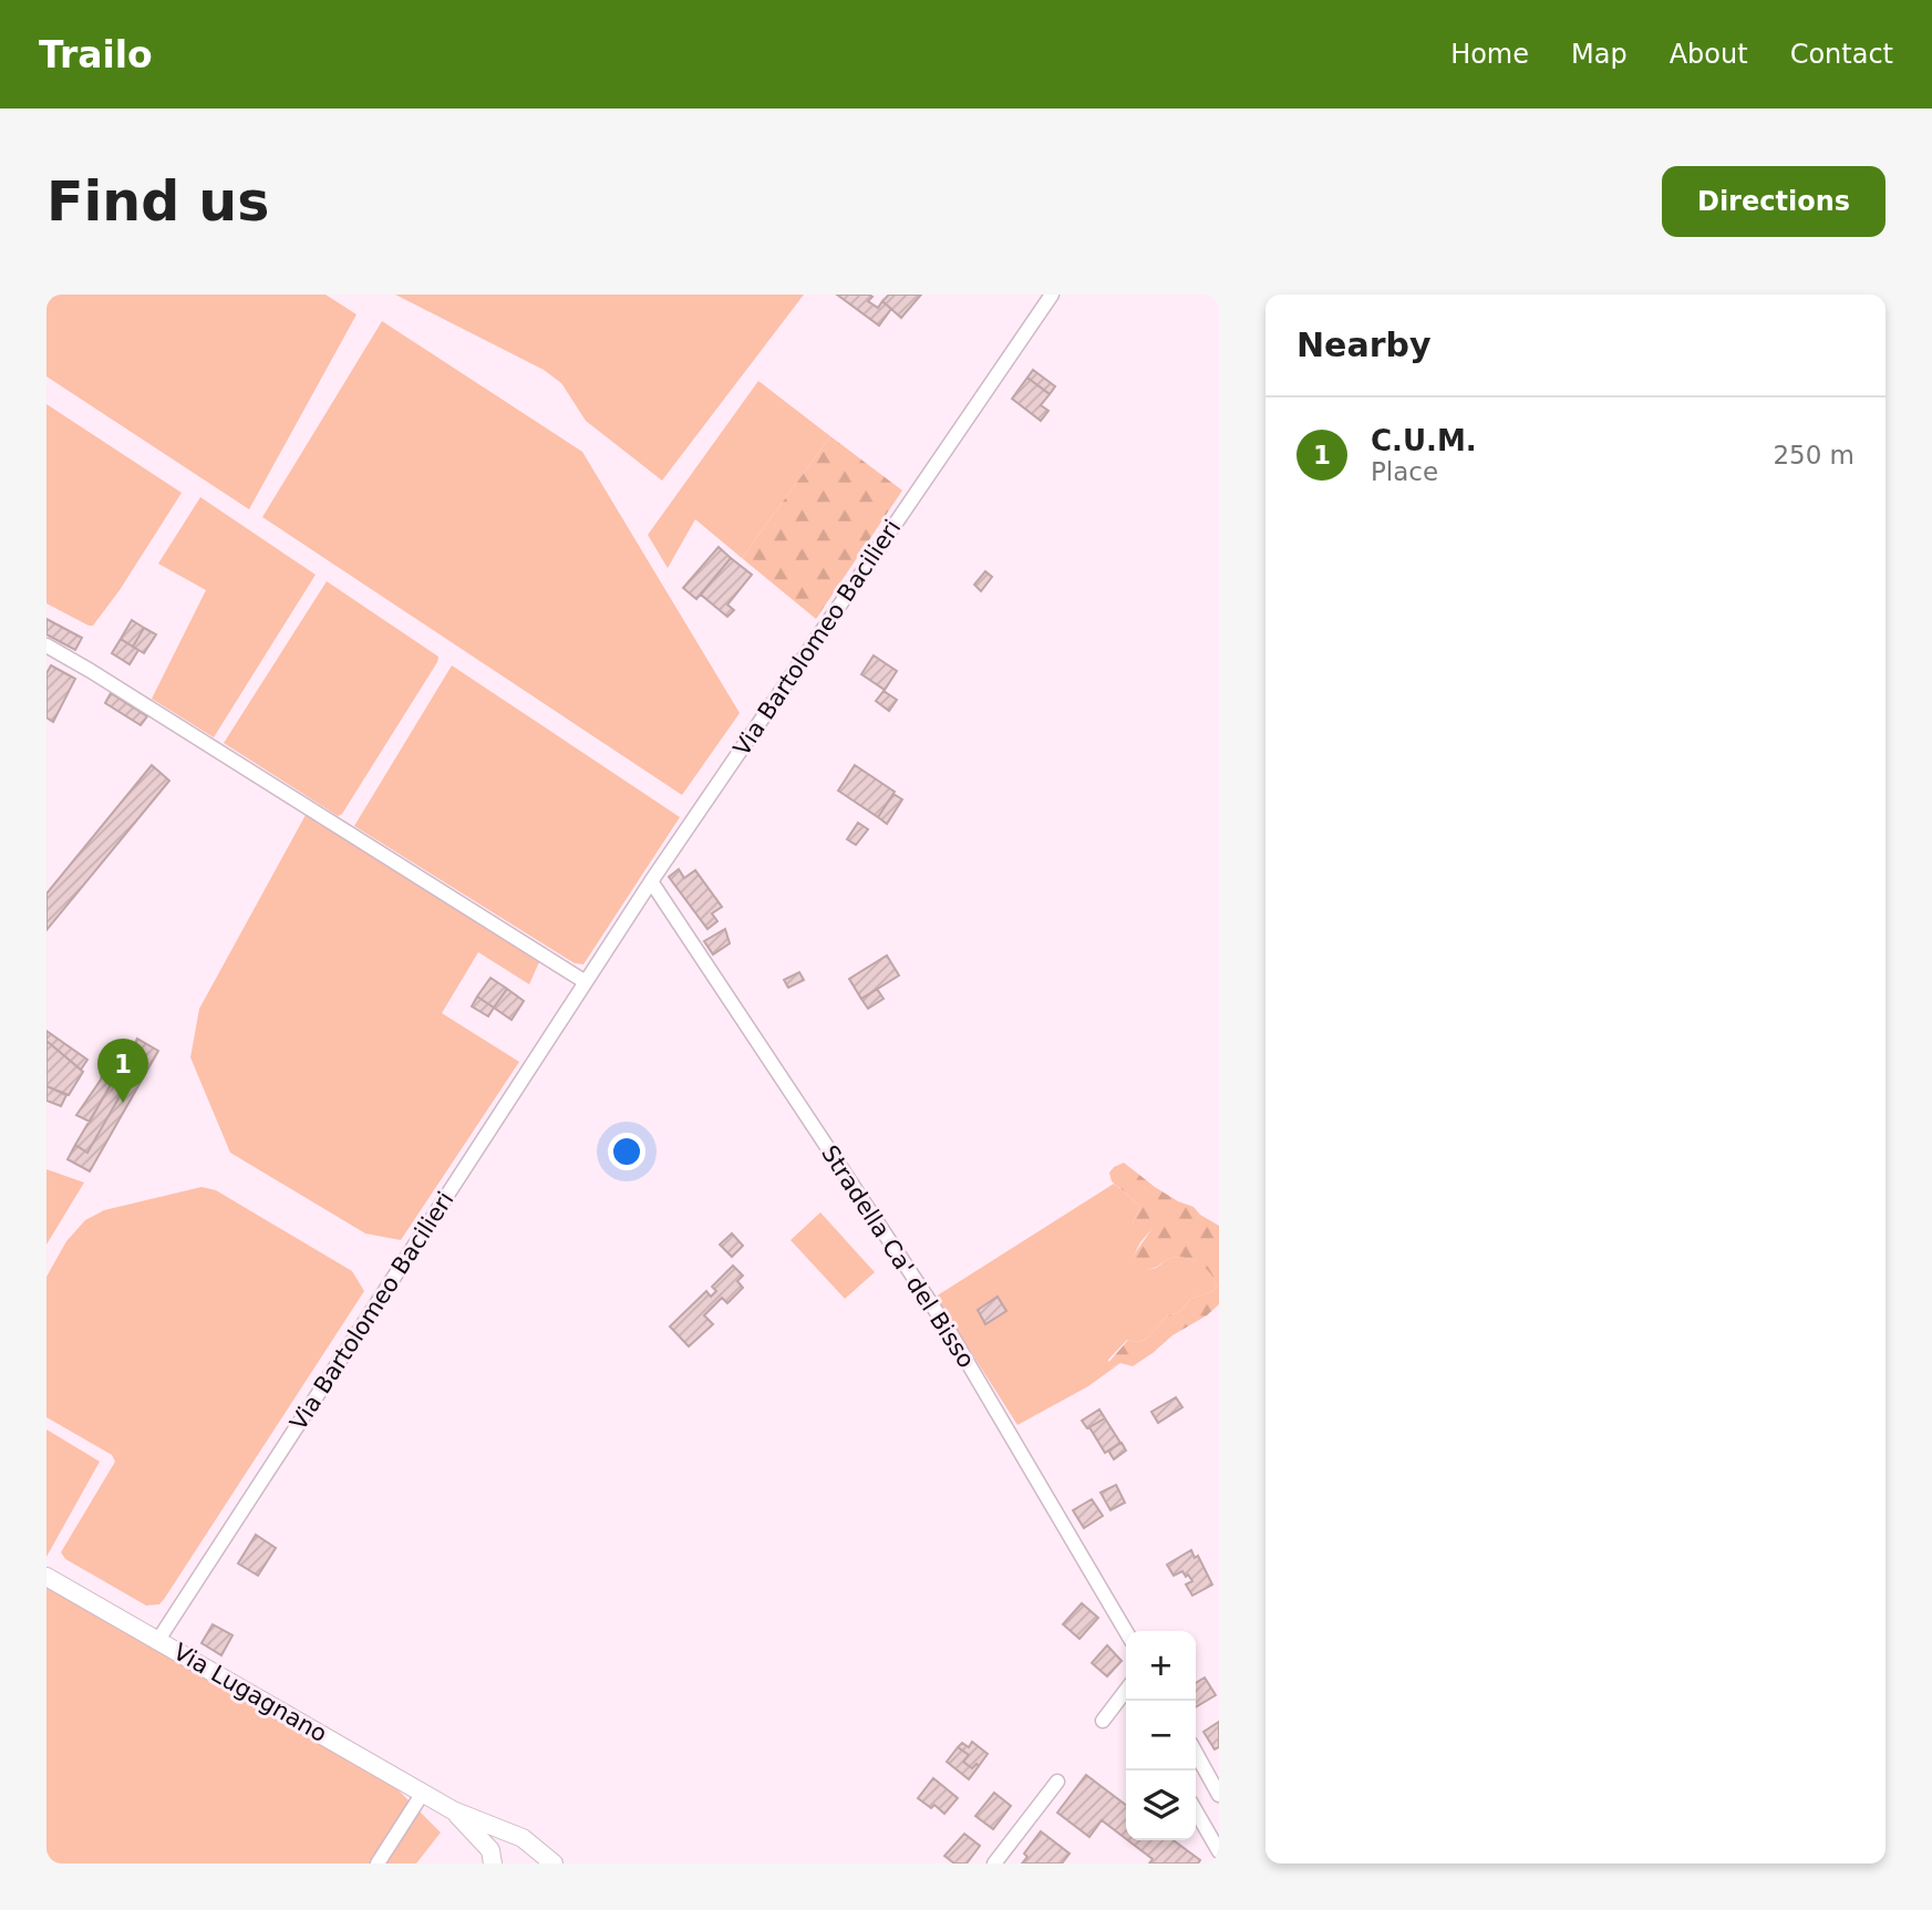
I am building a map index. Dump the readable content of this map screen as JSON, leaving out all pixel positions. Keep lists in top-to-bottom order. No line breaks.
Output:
{"streets":{"main road":["Via Lugagnano"],"street":["Via Bartolomeo Bacilieri","Stradella Ca' del Bisso"]},"crossings":[["Via Bartolomeo Bacilieri","Stradella Ca' del Bisso"],["Via Bartolomeo Bacilieri","Via Lugagnano"]],"page":{"header":"Trailo","nav":["Home","Map","About","Contact"],"buttons":"Directions","title":"Find us","heading":"Nearby","list":[{"mark":"1","name":"C.U.M.","note":"Place","value":"250 m"}],"pins":"1","map_buttons":["+","−"]}}
